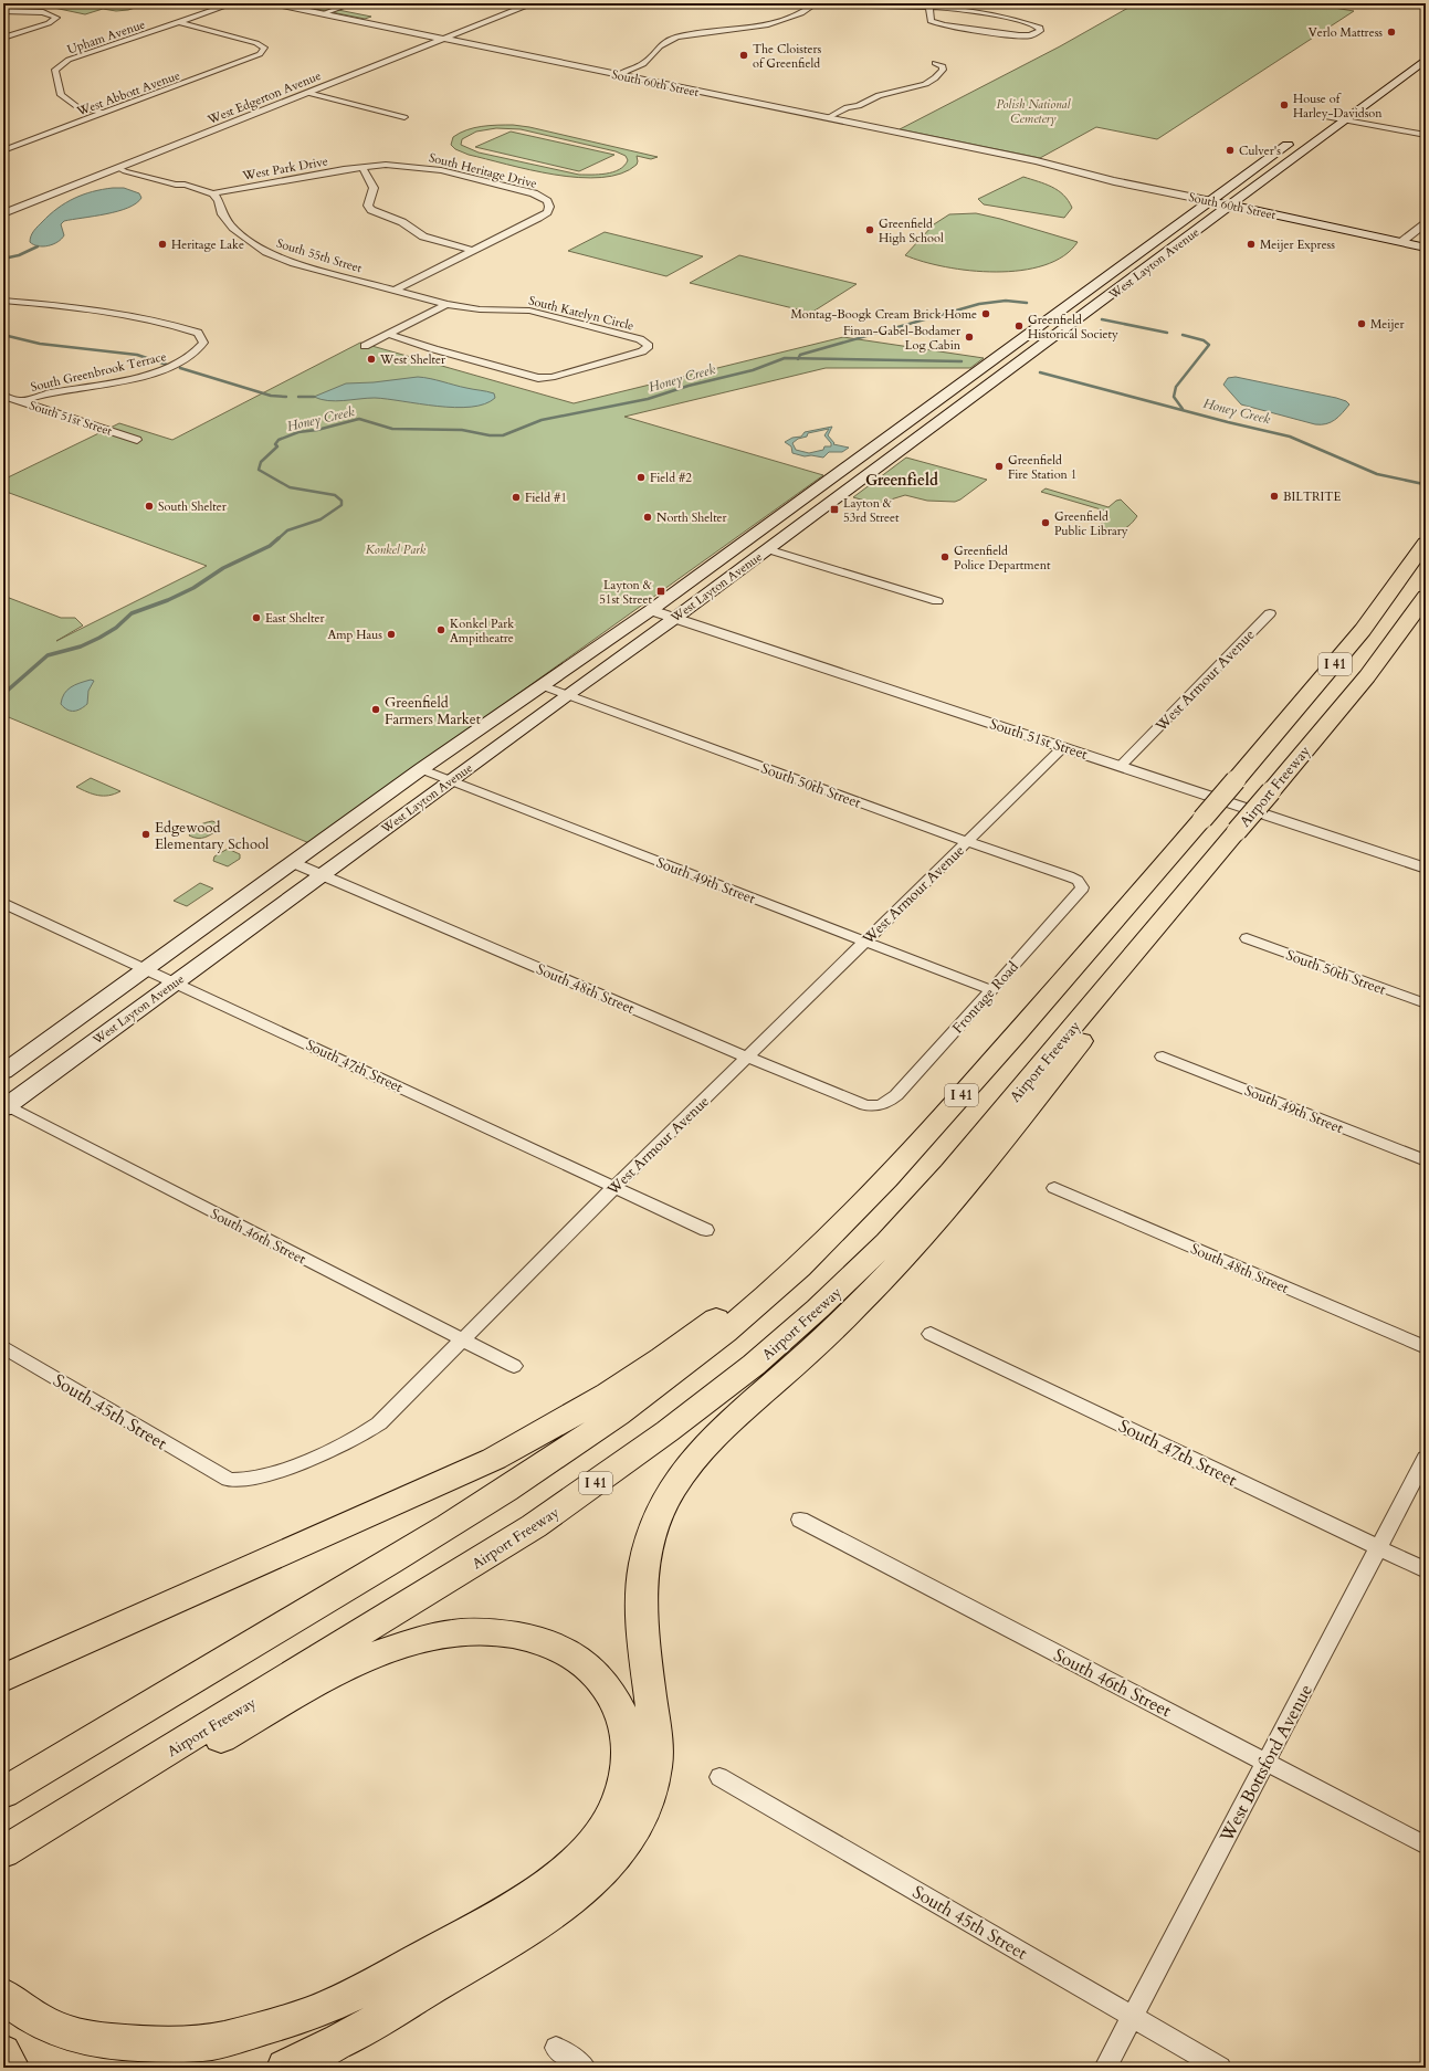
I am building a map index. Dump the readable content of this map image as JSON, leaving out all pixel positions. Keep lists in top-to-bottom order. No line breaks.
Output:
{"streets":{"highway":["I 41","Airport Freeway"],"main road":["South 60th Street","West Layton Avenue"],"street":["Upham Avenue","West Abbott Avenue","West Edgerton Avenue","West Park Drive","South Heritage Drive","South 55th Street","South Katelyn Circle","South Greenbrook Terrace","South 51st Street","West Armour Avenue","South 50th Street","South 49th Street","South 48th Street","Frontage Road","South 47th Street","South 46th Street","South 45th Street","West Bottsford Avenue"]},"crossings":[["Upham Avenue","West Abbott Avenue"],["South 60th Street","West Edgerton Avenue"],["South 60th Street","West Layton Avenue"],["West Park Drive","South Heritage Drive"],["West Park Drive","South 55th Street"],["South Heritage Drive","South 55th Street"],["South 55th Street","South Katelyn Circle"],["West Layton Avenue","South 51st Street"],["West Layton Avenue","South 50th Street"],["West Layton Avenue","South 49th Street"],["West Layton Avenue","South 48th Street"],["West Layton Avenue","South 47th Street"],["West Layton Avenue","South 46th Street"],["South Greenbrook Terrace","South 51st Street"],["South 51st Street","West Armour Avenue"],["West Armour Avenue","South 50th Street"],["West Armour Avenue","South 49th Street"],["West Armour Avenue","South 48th Street"],["West Armour Avenue","South 47th Street"],["West Armour Avenue","South 46th Street"],["West Armour Avenue","South 45th Street"],["South 50th Street","Frontage Road"],["South 49th Street","Frontage Road"],["South 48th Street","Frontage Road"],["South 47th Street","West Bottsford Avenue"],["South 46th Street","West Bottsford Avenue"],["South 45th Street","West Bottsford Avenue"]],"districts":["Greenfield"],"water":["Honey Creek"],"parks":["Polish National Cemetery","Konkel Park"],"places":{"other":["Verlo Mattress","The Cloisters of Greenfield","House of Harley-Davidson","Culver's","Greenfield High School","Heritage Lake","Meijer Express","Montag-Boogk Cream Brick Home","Meijer","Greenfield Historical Society","Finan-Gabel-Bodamer Log Cabin","West Shelter","Greenfield Fire Station 1","Field #2","BILTRITE","Field #1","South Shelter","North Shelter","Greenfield Public Library","Greenfield Police Department","East Shelter","Konkel Park Ampitheatre","Amp Haus","Greenfield Farmers Market","Edgewood Elementary School"],"transit":["Layton & 53rd Street","Layton & 51st Street"]}}
